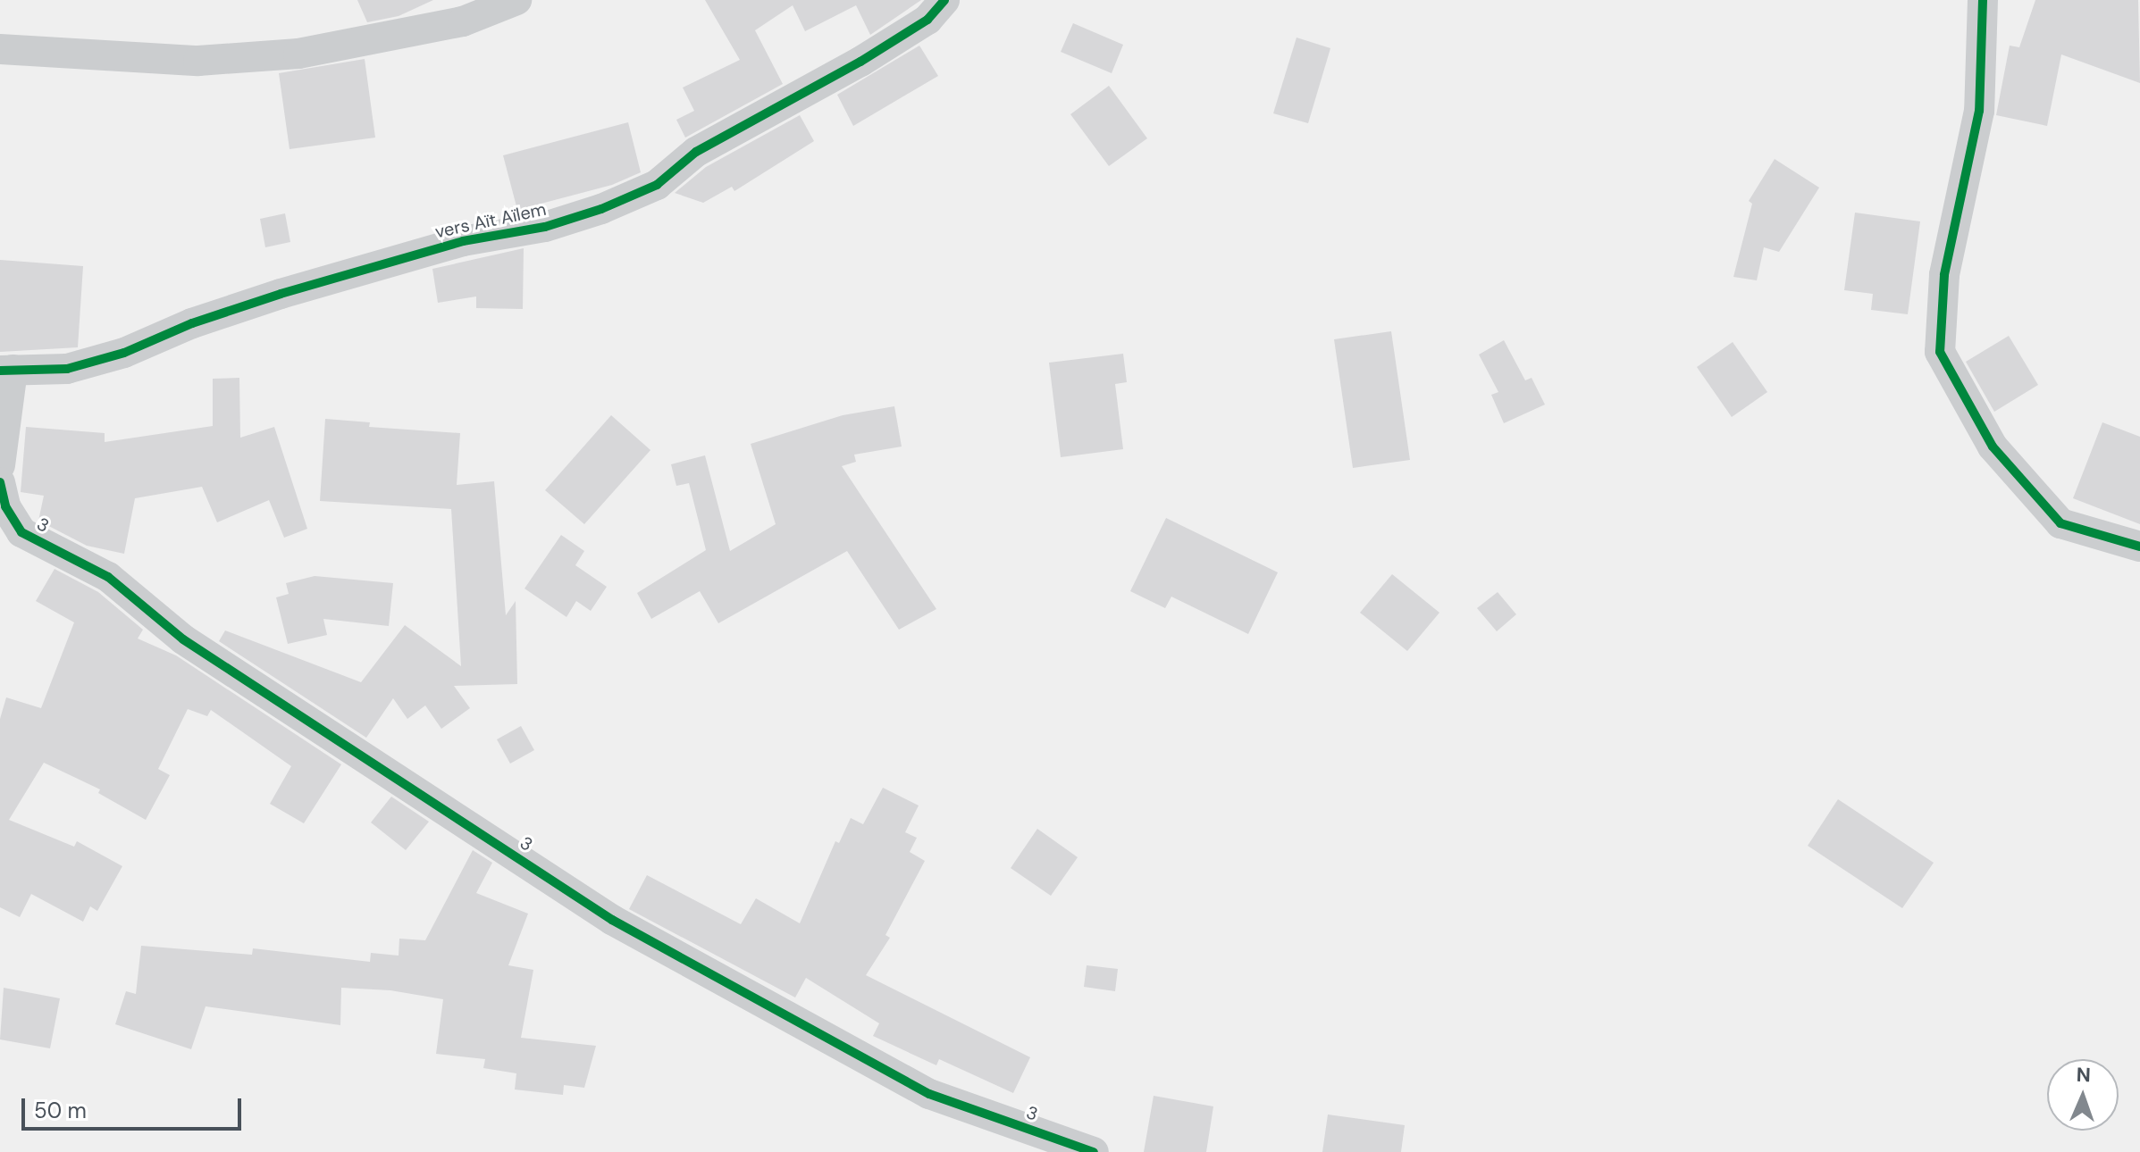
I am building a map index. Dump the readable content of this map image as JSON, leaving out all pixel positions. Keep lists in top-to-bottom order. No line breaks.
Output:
{"streets":{"street":["vers Aït Aïlem","3"]},"scale_bar":"50 m","north":"top"}
